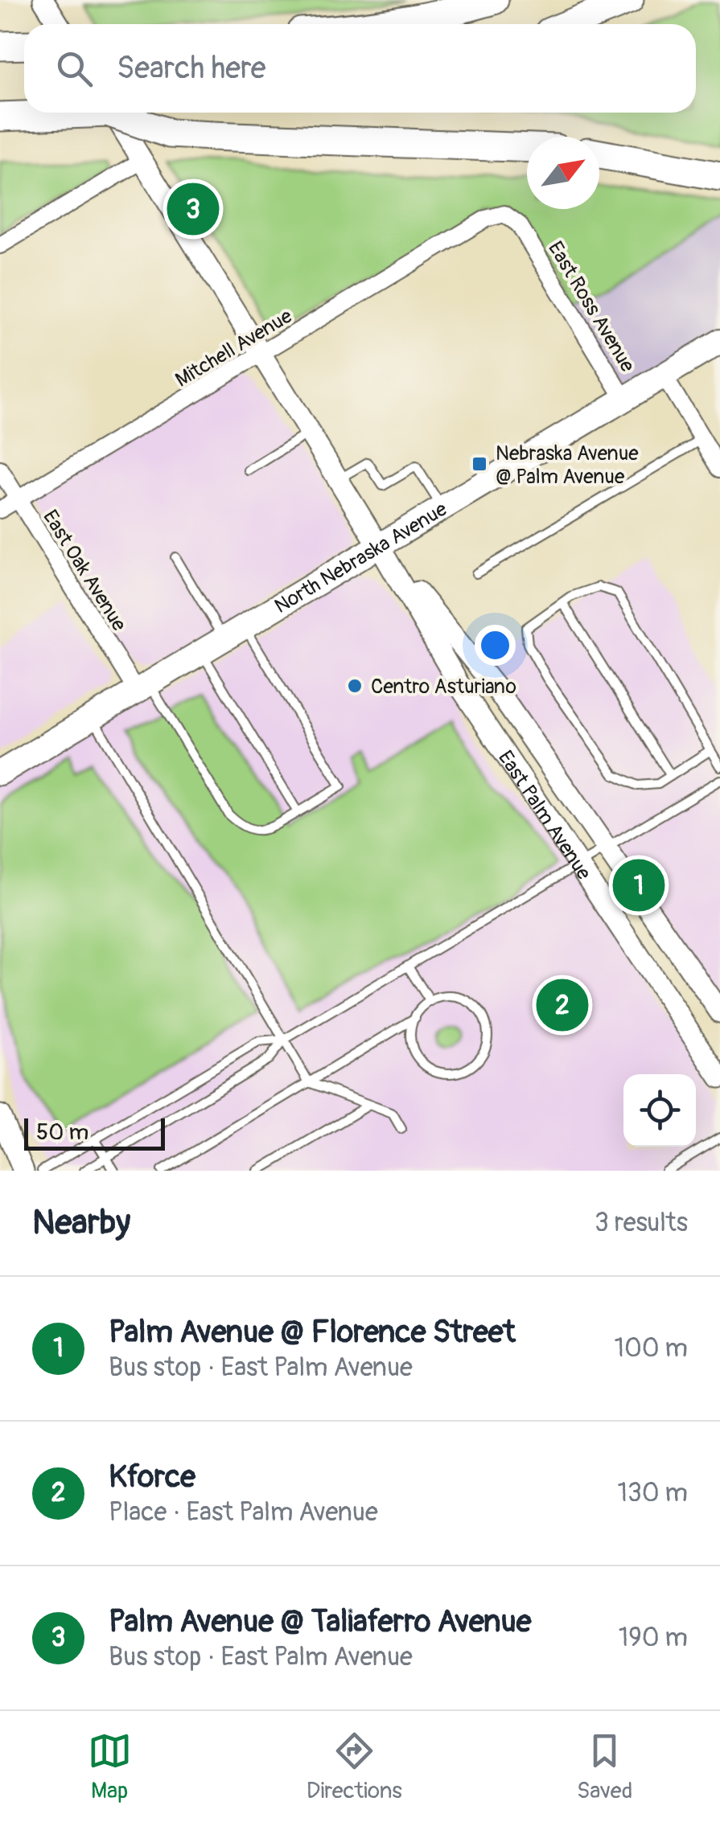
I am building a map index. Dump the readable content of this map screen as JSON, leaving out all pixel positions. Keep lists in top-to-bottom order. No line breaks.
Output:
{"streets":{"main road":["North Nebraska Avenue"],"street":["East Ross Avenue","Mitchell Avenue","East Oak Avenue","East Palm Avenue"]},"crossings":[["East Ross Avenue","Mitchell Avenue"],["East Ross Avenue","North Nebraska Avenue"],["Mitchell Avenue","East Oak Avenue"],["Mitchell Avenue","East Palm Avenue"],["North Nebraska Avenue","East Oak Avenue"],["North Nebraska Avenue","East Palm Avenue"]],"places":{"transit":["Nebraska Avenue @ Palm Avenue"],"other":["Centro Asturiano"]},"scale_bar":"50 m","north":"top right","page":{"search":"Search here","pins":["3","1","2"],"scale":"50 m","heading":["Nearby","3 results"],"list":[{"mark":"1","name":"Palm Avenue @ Florence Street","note":"Bus stop · East Palm Avenue","value":"100 m"},{"mark":"2","name":"Kforce","note":"Place · East Palm Avenue","value":"130 m"},{"mark":"3","name":"Palm Avenue @ Taliaferro Avenue","note":"Bus stop · East Palm Avenue","value":"190 m"}],"nav":["Map","Directions","Saved"]}}
